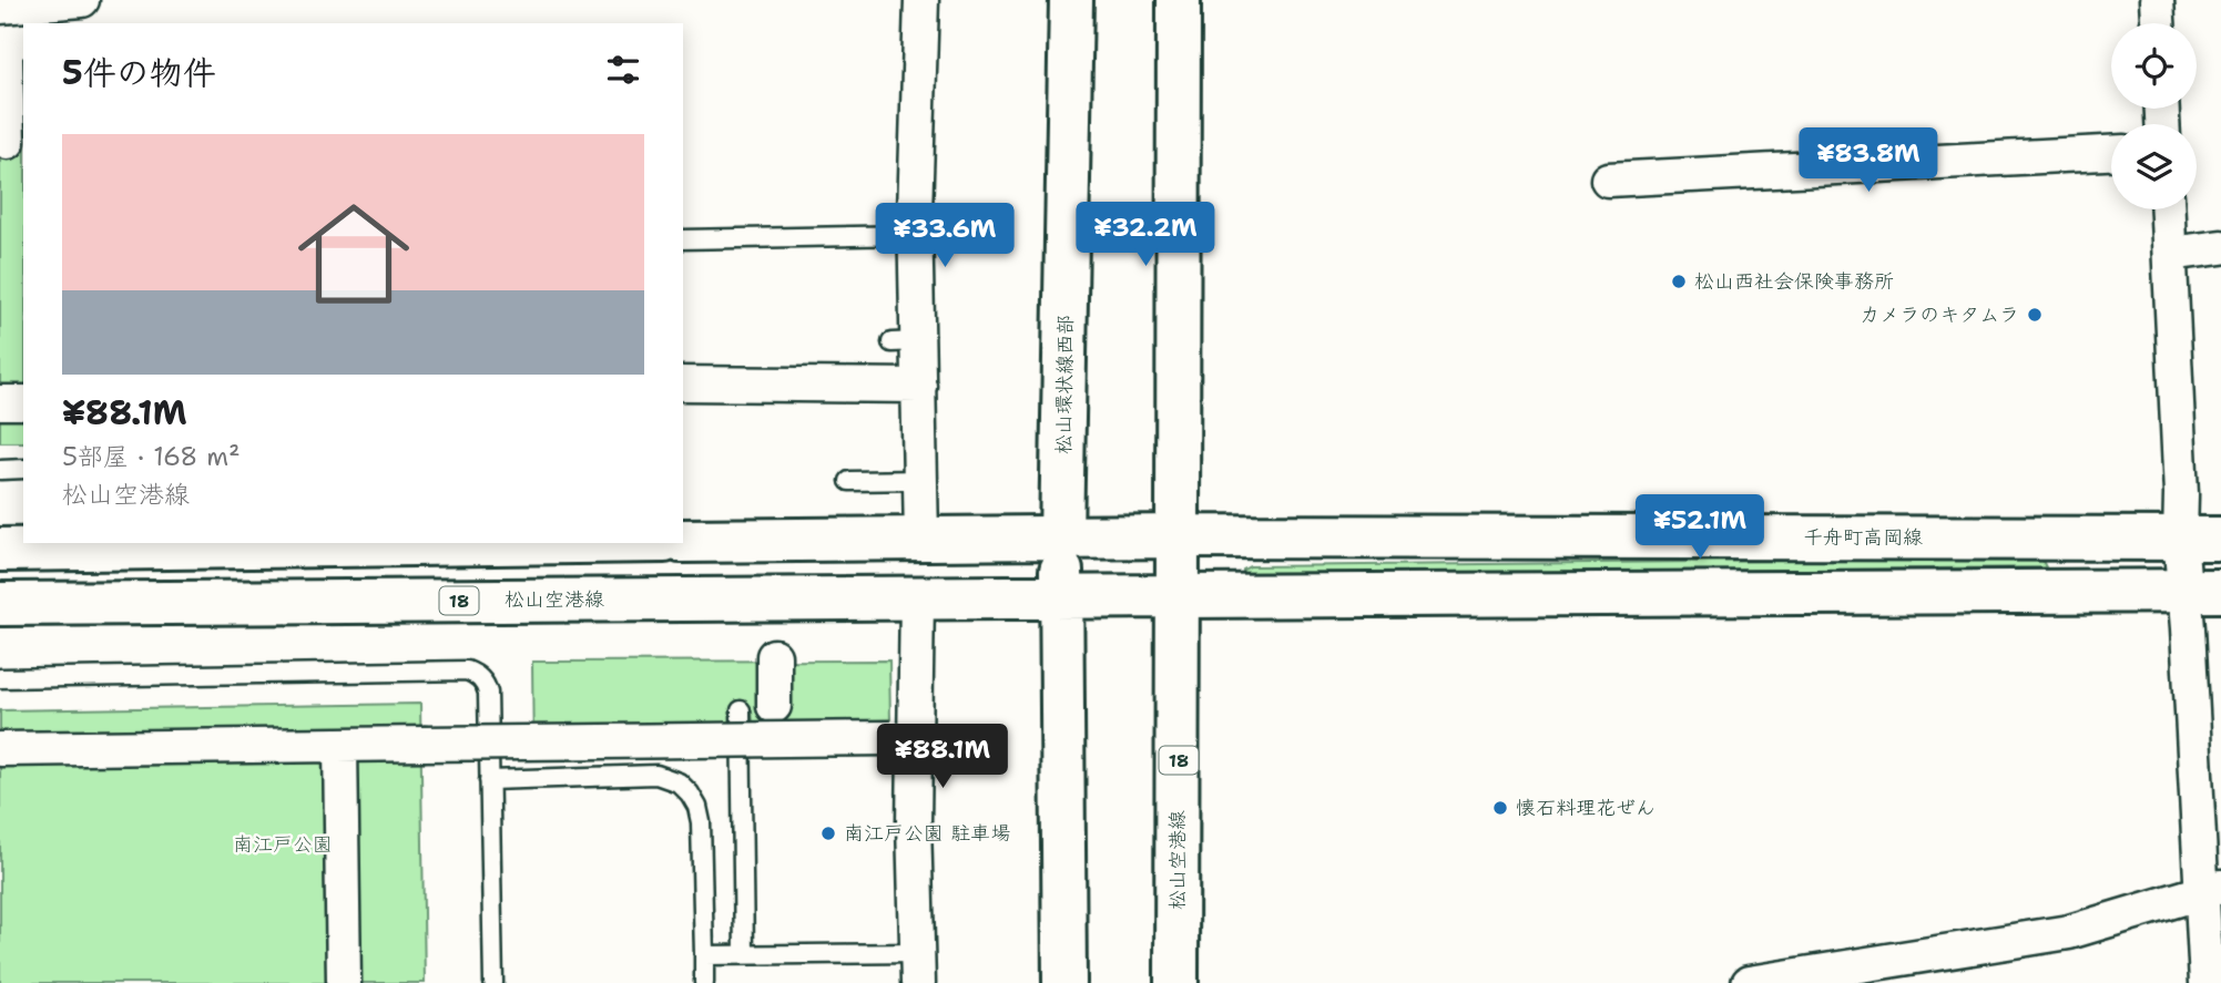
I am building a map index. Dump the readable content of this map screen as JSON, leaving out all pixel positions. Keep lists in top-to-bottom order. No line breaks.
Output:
{"streets":{"main road":["松山環状線西部","千舟町高岡線","松山空港線","18"]},"crossings":[["千舟町高岡線","松山空港線"]],"parks":["南江戸公園"],"places":["松山西社会保険事務所","カメラのキタムラ","懐石料理花ぜん","南江戸公園 駐車場"],"page":{"heading":"5件の物件","list":[{"name":"¥88.1M","note":"5部屋 · 168 m² · 松山空港線"}],"price":["¥83.8M","¥32.2M","¥33.6M","¥52.1M","¥88.1M"]}}
